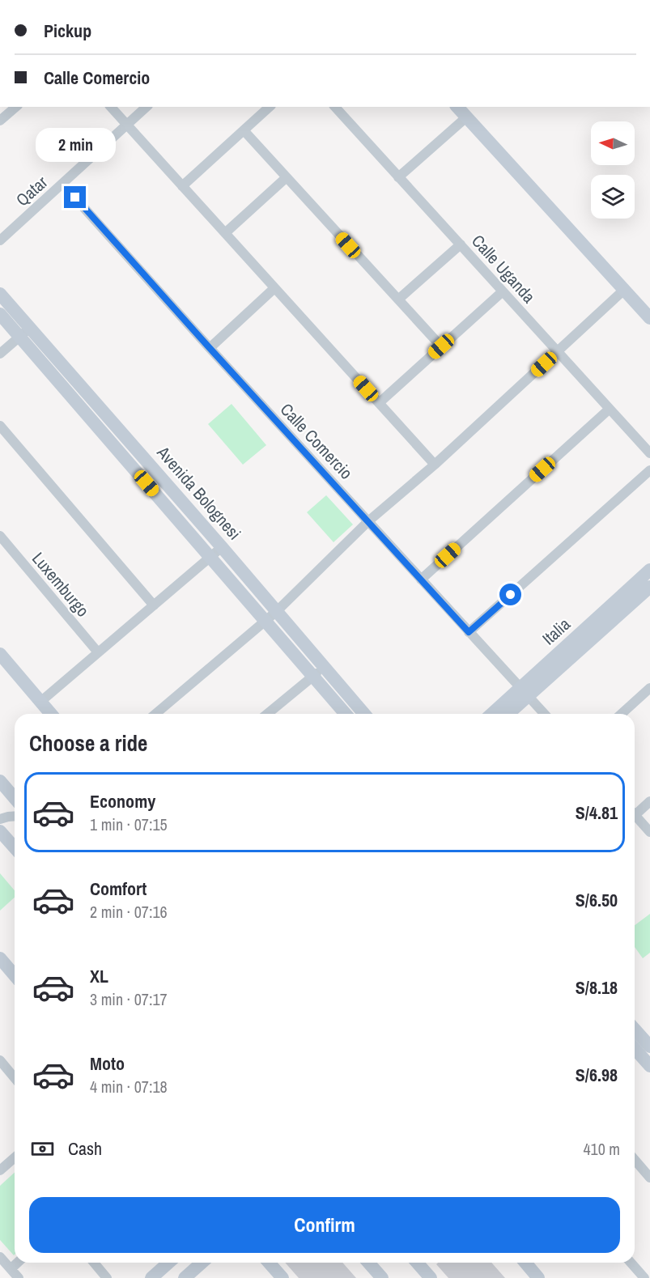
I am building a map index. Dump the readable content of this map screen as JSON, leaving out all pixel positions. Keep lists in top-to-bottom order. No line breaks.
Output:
{"streets":{"street":["Qatar","Calle Uganda","Calle Comercio","Avenida Bolognesi","Luxemburgo","Italia"]},"crossings":[["Qatar","Calle Comercio"],["Calle Comercio","Italia"]],"north":"left","page":{"banner":["Pickup","Calle Comercio"],"bubble":"2 min","heading":"Choose a ride","list":[{"name":"Economy","note":"1 min · 07:15","value":"S/4.81"},{"name":"Comfort","note":"2 min · 07:16","value":"S/6.50"},{"name":"XL","note":"3 min · 07:17","value":"S/8.18"},{"name":"Moto","note":"4 min · 07:18","value":"S/6.98"}],"pay":["Cash","410 m"],"buttons":"Confirm"}}
